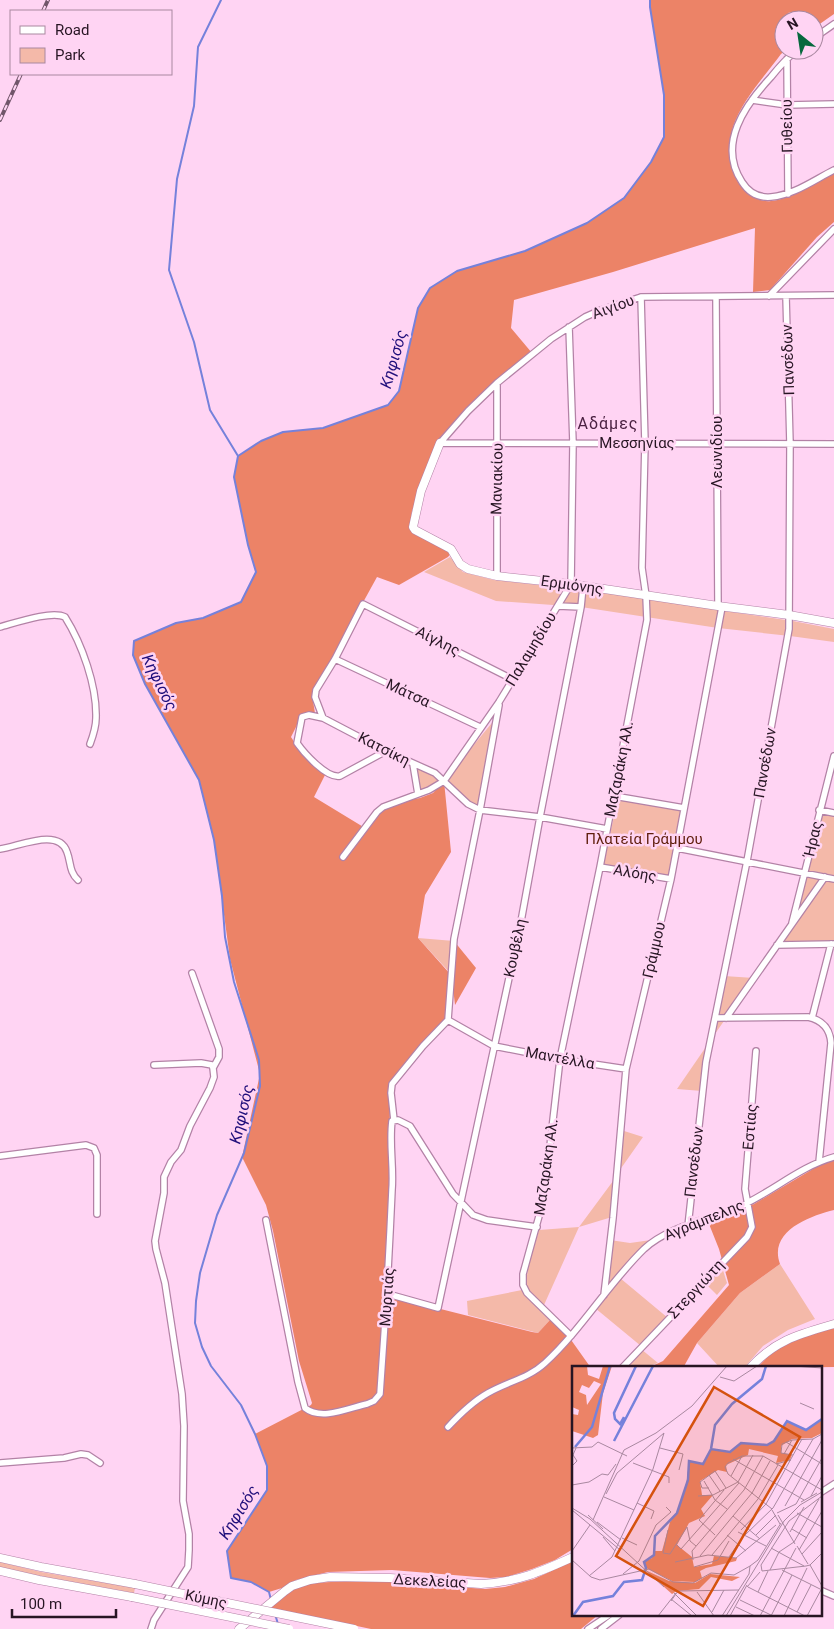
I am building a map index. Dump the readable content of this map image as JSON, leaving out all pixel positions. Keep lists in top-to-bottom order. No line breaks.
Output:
{"streets":{"main road":["Ερμιόνης","Δεκελείας","Κύμης"],"street":["Γυθείου","Αιγίου","Πανσέδων","Μεσσηνίας","Λεωνιδίου","Μανιακίου","Αίγλης","Παλαμηδίου","Μάτσα","Κατσίκη","Μαζαράκη Αλ.","Ήρας","Αλόης","Κουβέλη","Γράμμου","Μαντέλλα","Εστίας","Αγράμπελης","Στεργιώτη","Μυρτιάς"]},"crossings":[["Αιγίου","Πανσέδων"],["Αιγίου","Μεσσηνίας"],["Αιγίου","Λεωνιδίου"],["Αιγίου","Μανιακίου"],["Αιγίου","Ερμιόνης"],["Αιγίου","Μαζαράκη Αλ."],["Πανσέδων","Μεσσηνίας"],["Πανσέδων","Ερμιόνης"],["Πανσέδων","Αγράμπελης"],["Μεσσηνίας","Λεωνιδίου"],["Μεσσηνίας","Μανιακίου"],["Μεσσηνίας","Ερμιόνης"],["Μεσσηνίας","Μαζαράκη Αλ."],["Λεωνιδίου","Ερμιόνης"],["Λεωνιδίου","Γράμμου"],["Μανιακίου","Ερμιόνης"],["Ερμιόνης","Παλαμηδίου"],["Ερμιόνης","Μαζαράκη Αλ."],["Ερμιόνης","Κουβέλη"],["Ερμιόνης","Γράμμου"],["Αίγλης","Παλαμηδίου"],["Αίγλης","Μάτσα"],["Παλαμηδίου","Μάτσα"],["Παλαμηδίου","Κατσίκη"],["Μαζαράκη Αλ.","Αλόης"],["Μαζαράκη Αλ.","Μαντέλλα"],["Μαζαράκη Αλ.","Αγράμπελης"],["Αλόης","Γράμμου"],["Κουβέλη","Μαντέλλα"],["Κουβέλη","Μυρτιάς"],["Γράμμου","Μαντέλλα"],["Γράμμου","Αγράμπελης"],["Μαντέλλα","Μυρτιάς"],["Εστίας","Αγράμπελης"],["Εστίας","Στεργιώτη"],["Αγράμπελης","Στεργιώτη"]],"districts":["Αδάμες"],"water":["Κηφισός"],"parks":["Πλατεία Γράμμου"],"legend":["Road","Park"],"scale_bar":"100 m","north":"top left"}
